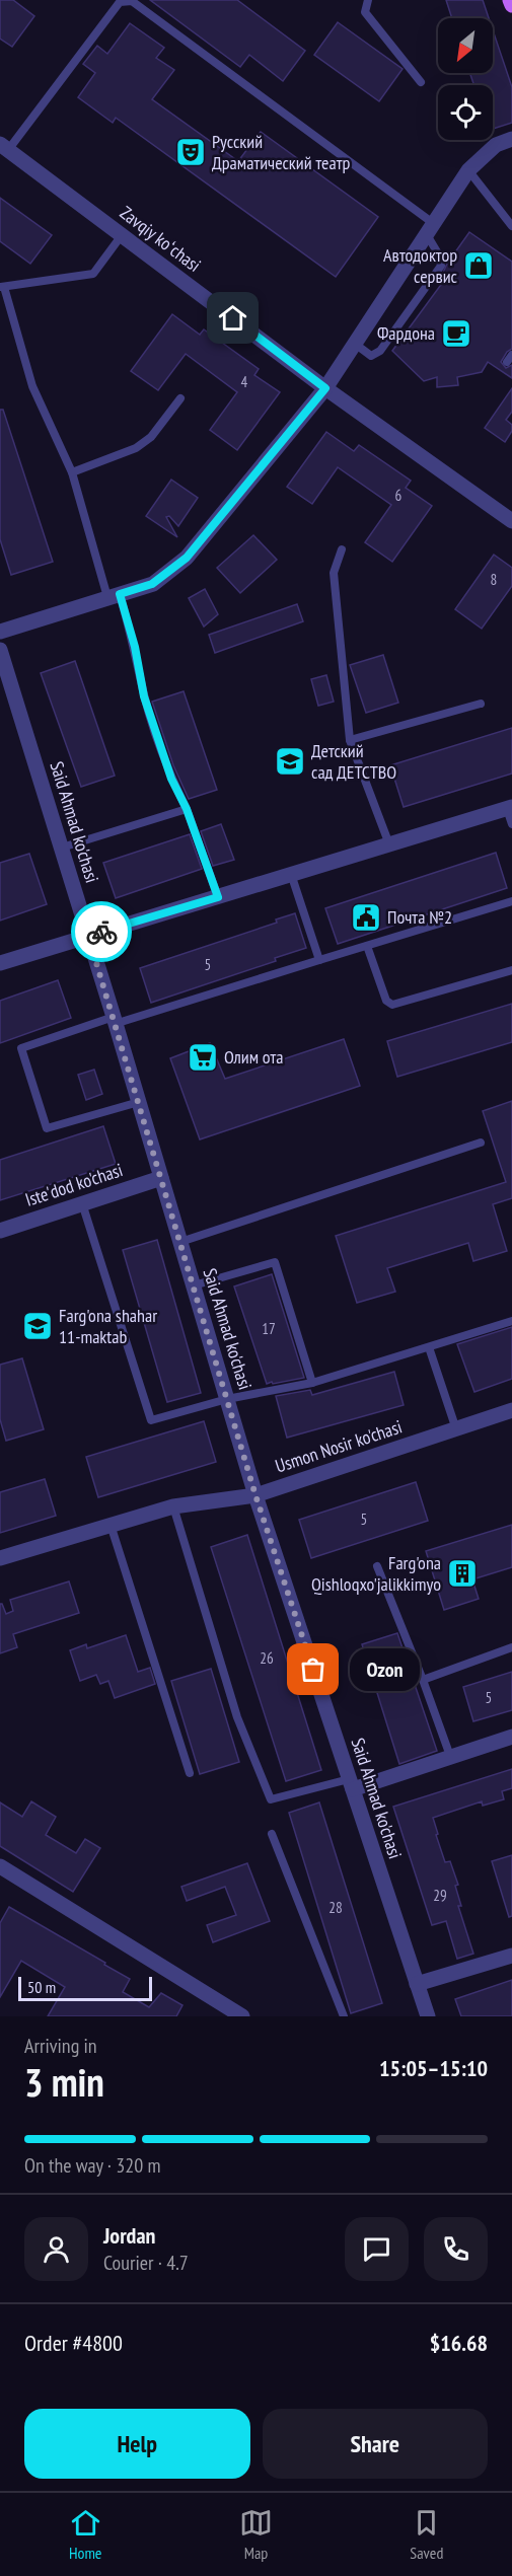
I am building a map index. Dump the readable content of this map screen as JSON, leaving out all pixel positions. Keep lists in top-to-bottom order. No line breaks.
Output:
{"streets":{"street":["Zavqiy koʻchasi","Said Ahmad ko'chasi","Iste'dod ko'chasi","Usmon Nosir ko'chasi"]},"crossings":[["Said Ahmad ko'chasi","Iste'dod ko'chasi"],["Said Ahmad ko'chasi","Usmon Nosir ko'chasi"]],"places":{"theatre":["Русский Драматический театр"],"shop":["Автодоктор сервис"],"cafe":["Фардона"],"school or university":["Детский сад ДЕТСТВО","Farg'ona shahar 11-maktab"],"public building":["Почта №2"],"supermarket":["Олим ота"],"building":["Farg'ona Qishloqxo'jalikkimyo"],"other":["Ozon"]},"house_numbers":["4","6","8","5","17","5","26","5","29","28"],"scale_bar":"50 m","north":"bottom left","page":{"bubble":"Ozon","scale":"50 m","heading":["3 min","Arriving in","15:05–15:10"],"panel":["Jordan","Courier · 4.7","Order #4800","$16.68"],"bar":"On the way · 320 m","buttons":["Help","Share"],"tabs":["Home","Map","Saved"]}}
